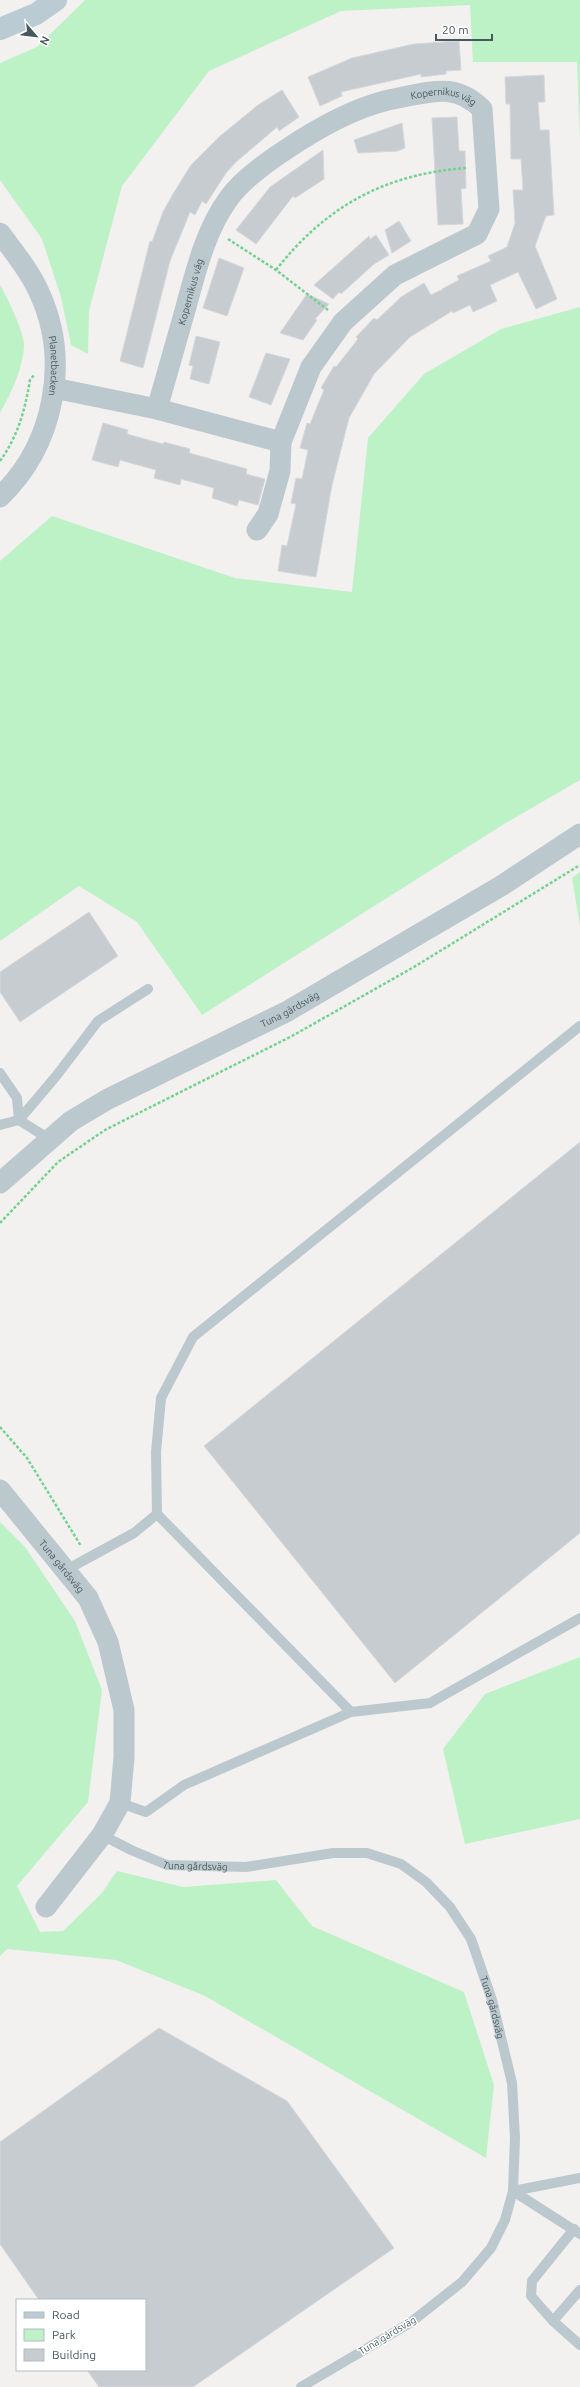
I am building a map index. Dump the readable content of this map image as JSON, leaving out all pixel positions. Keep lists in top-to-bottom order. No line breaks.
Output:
{"streets":{"street":["Kopernikus väg","Planetbacken","Tuna gårdsväg"]},"legend":["Road","Park","Building"],"scale_bar":"20 m","north":"bottom right"}
